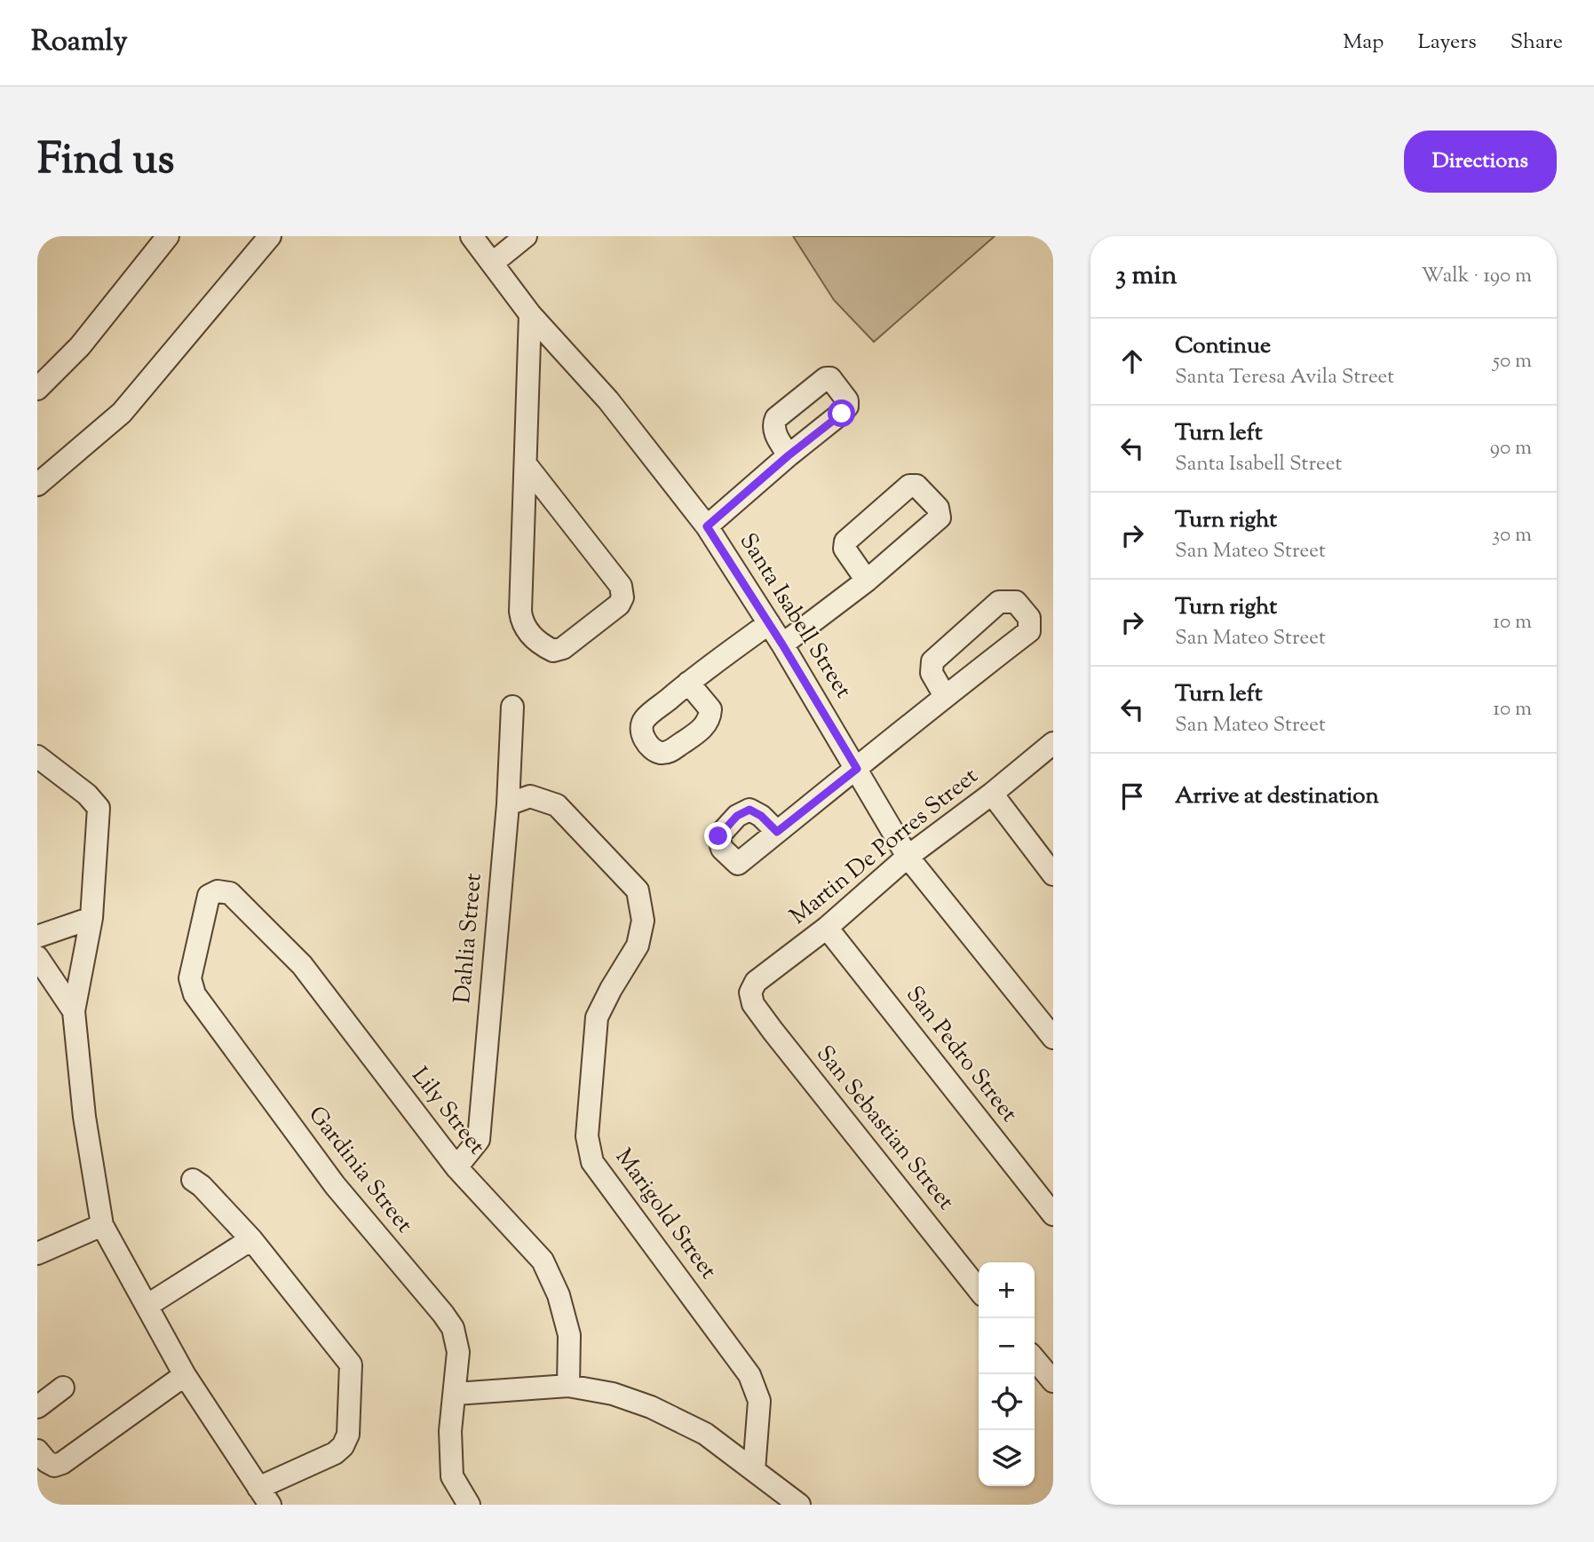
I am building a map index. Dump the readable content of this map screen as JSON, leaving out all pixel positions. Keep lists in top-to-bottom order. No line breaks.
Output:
{"streets":{"street":["Santa Isabell Street","Martin De Porres Street","Dahlia Street","San Pedro Street","Lily Street","San Sebastian Street","Gardinia Street","Marigold Street"]},"crossings":[["Santa Isabell Street","Martin De Porres Street"],["Martin De Porres Street","San Pedro Street"],["Martin De Porres Street","San Sebastian Street"],["Dahlia Street","Lily Street"],["Dahlia Street","Marigold Street"],["Lily Street","Gardinia Street"]],"page":{"header":"Roamly","nav":["Map","Layers","Share"],"title":"Find us","buttons":"Directions","heading":["3 min","Walk · 190 m"],"list":[["Continue","Santa Teresa Avila Street","50 m"],["Turn left","Santa Isabell Street","90 m"],["Turn right","San Mateo Street","30 m"],["Turn right","San Mateo Street","10 m"],["Turn left","San Mateo Street","10 m"],"Arrive at destination"],"map_buttons":["+","−"]}}
